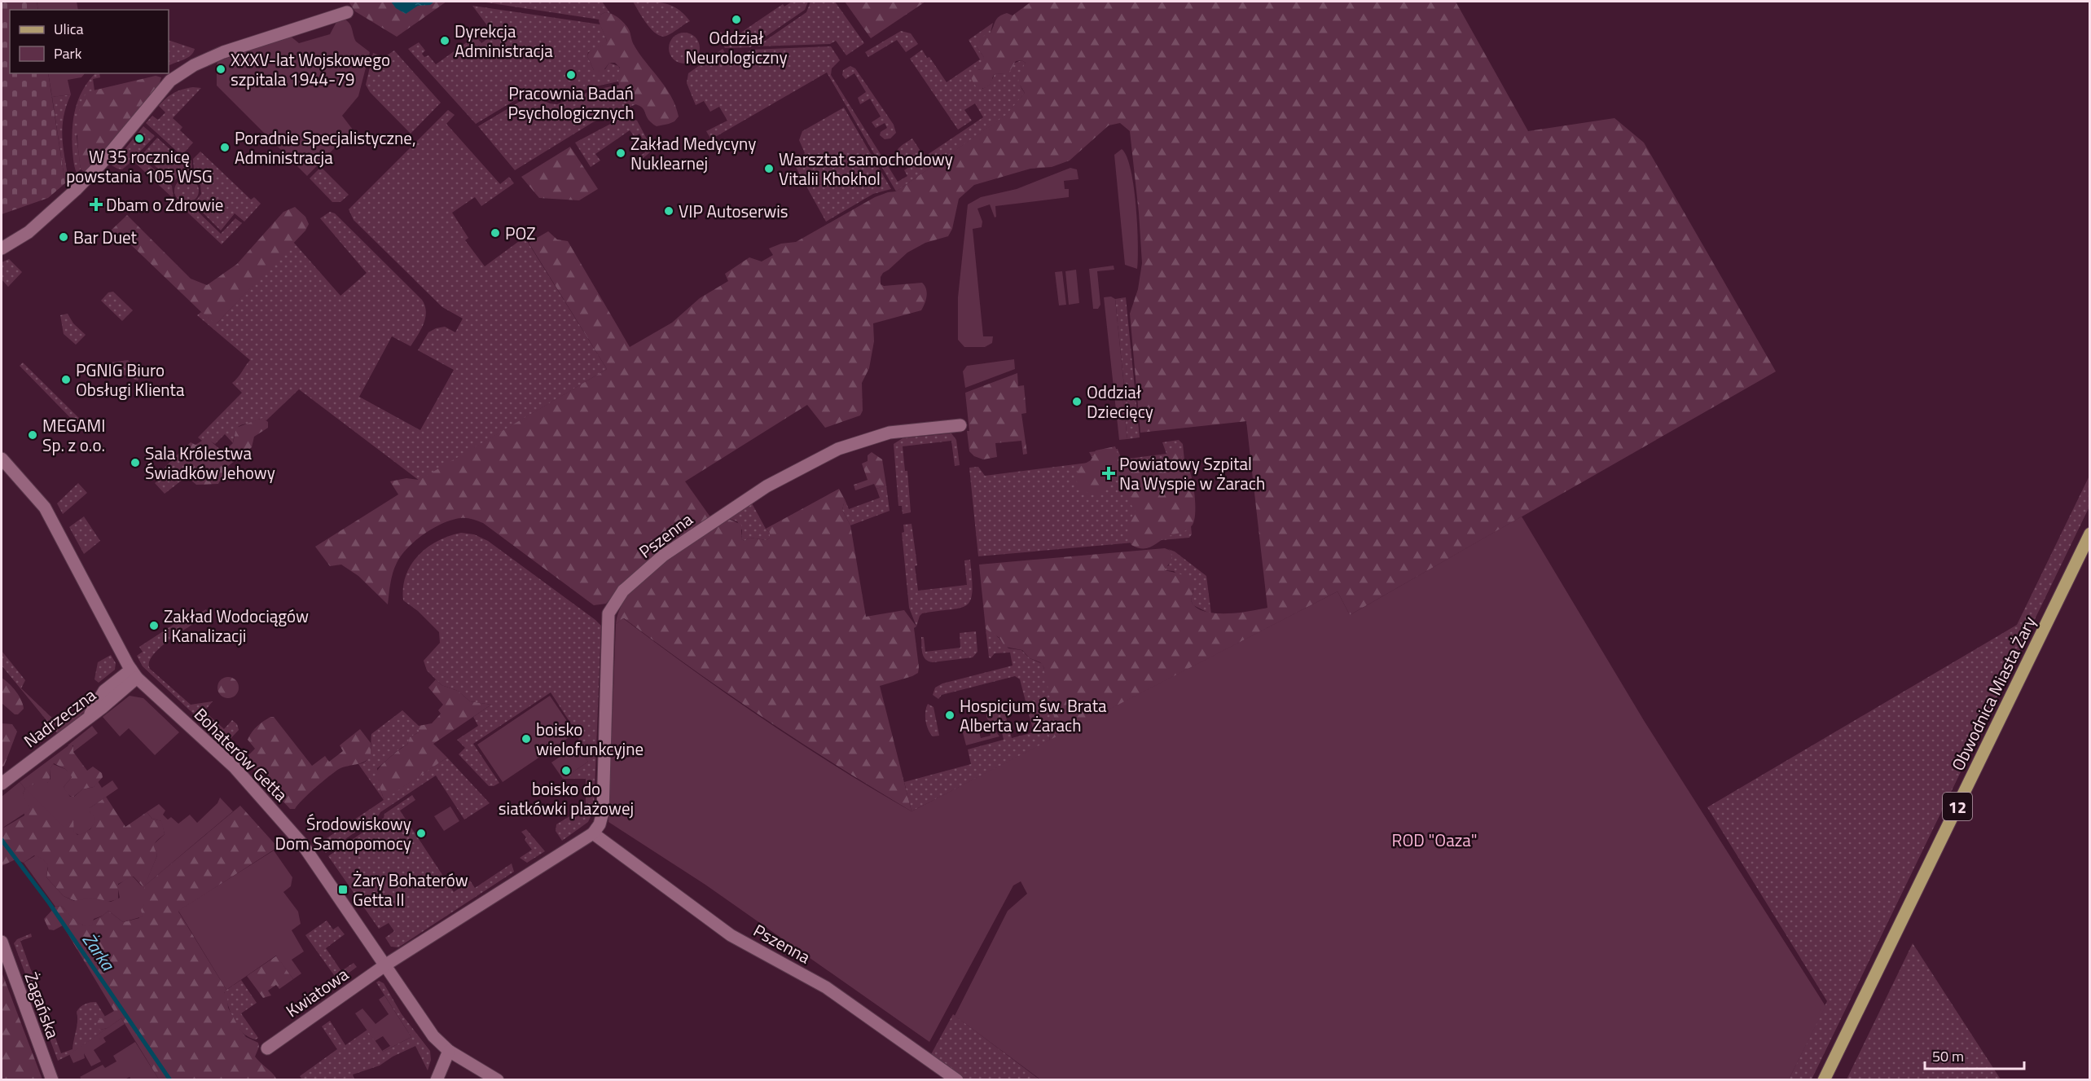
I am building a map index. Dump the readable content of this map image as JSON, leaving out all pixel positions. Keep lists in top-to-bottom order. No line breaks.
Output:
{"streets":{"main road":["Obwodnica Miasta Żary","12"],"street":["Pszenna","Nadrzeczna","Bohaterów Getta","Kwiatowa","Żagańska"]},"crossings":[["Nadrzeczna","Bohaterów Getta"],["Bohaterów Getta","Kwiatowa"]],"water":["Żarka"],"parks":["ROD \"Oaza\""],"places":{"other":["Oddział Neurologiczny","Dyrekcja Administracja","XXXV-lat Wojskowego szpitala 1944-79","Pracownia Badań Psychologicznych","W 35 rocznicę powstania 105 WSG","Poradnie Specjalistyczne, Administracja","Zakład Medycyny Nuklearnej","Warsztat samochodowy Vitalii Khokhol","VIP Autoserwis","POZ","Bar Duet","PGNIG Biuro Obsługi Klienta","Oddział Dziecięcy","MEGAMI Sp. z o.o.","Sala Królestwa Świadków Jehowy","Zakład Wodociągów i Kanalizacji","Hospicjum św. Brata Alberta w Żarach","boisko wielofunkcyjne","boisko do siatkówki plażowej","Środowiskowy Dom Samopomocy"],"health":["Dbam o Zdrowie","Powiatowy Szpital Na Wyspie w Żarach"],"transit":["Żary Bohaterów Getta II"]},"legend":["Ulica","Park"],"scale_bar":"50 m"}
